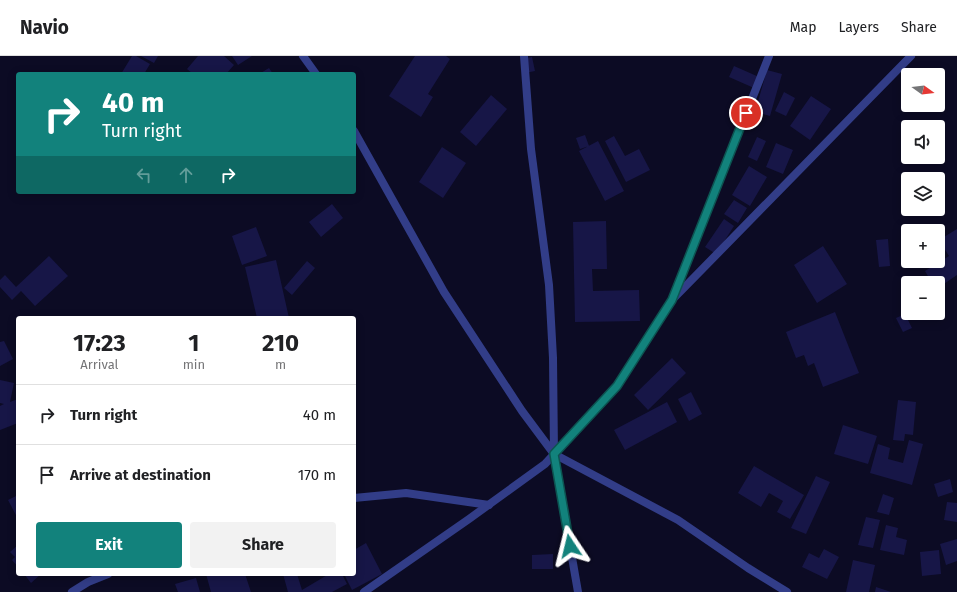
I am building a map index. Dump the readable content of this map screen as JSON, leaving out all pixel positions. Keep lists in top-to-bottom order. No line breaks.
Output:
{"north":"right","page":{"header":"Navio","nav":["Map","Layers","Share"],"map_buttons":["+","−"],"turn":["40 m","Turn right"],"eta":["17:23","Arrival","1","min","210","m"],"list":[{"name":"Turn right","value":"40 m"},{"name":"Arrive at destination","value":"170 m"}],"buttons":["Exit","Share"]}}
